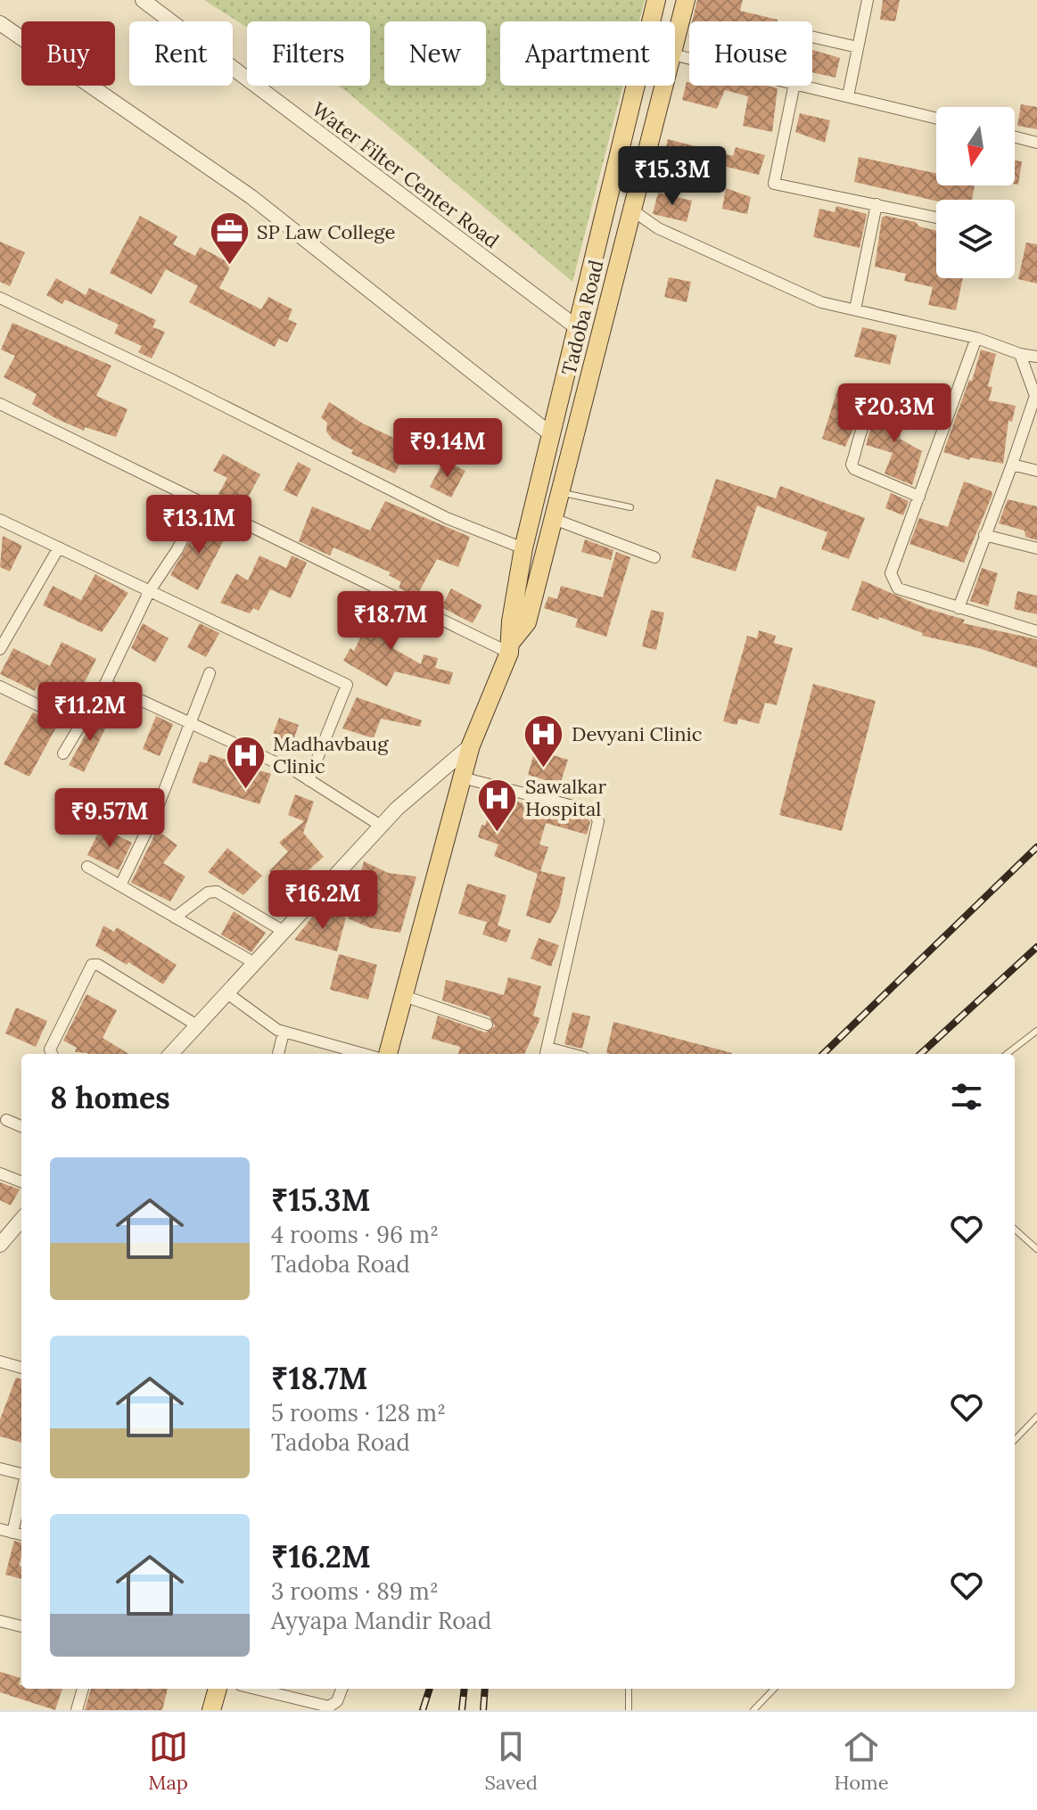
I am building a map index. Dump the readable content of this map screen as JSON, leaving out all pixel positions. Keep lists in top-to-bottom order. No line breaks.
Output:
{"streets":{"main road":["Tadoba Road"],"street":["Water Filter Center Road"]},"crossings":[["Water Filter Center Road","Tadoba Road"]],"places":{"office":["SP Law College"],"hospital":["Devyani Clinic","Madhavbaug Clinic","Sawalkar Hospital"]},"north":"bottom","page":{"chip":["Buy","Rent","Filters","New","Apartment","House"],"price":["₹15.3M","₹20.3M","₹9.14M","₹13.1M","₹18.7M","₹11.2M","₹9.57M","₹16.2M"],"heading":"8 homes","list":[{"name":"₹15.3M","note":"4 rooms · 96 m² · Tadoba Road"},{"name":"₹18.7M","note":"5 rooms · 128 m² · Tadoba Road"},{"name":"₹16.2M","note":"3 rooms · 89 m² · Ayyapa Mandir Road"}],"tabs":["Map","Saved","Home"]}}
